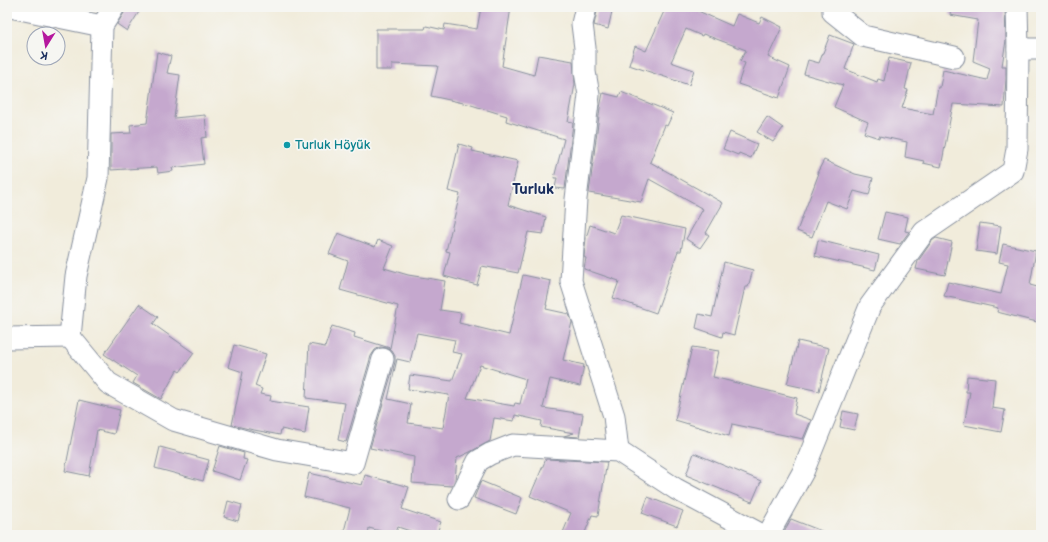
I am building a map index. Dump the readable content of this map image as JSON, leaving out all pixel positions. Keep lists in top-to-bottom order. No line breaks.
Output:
{"districts":["Turluk"],"places":["Turluk Höyük"],"north":"bottom"}
